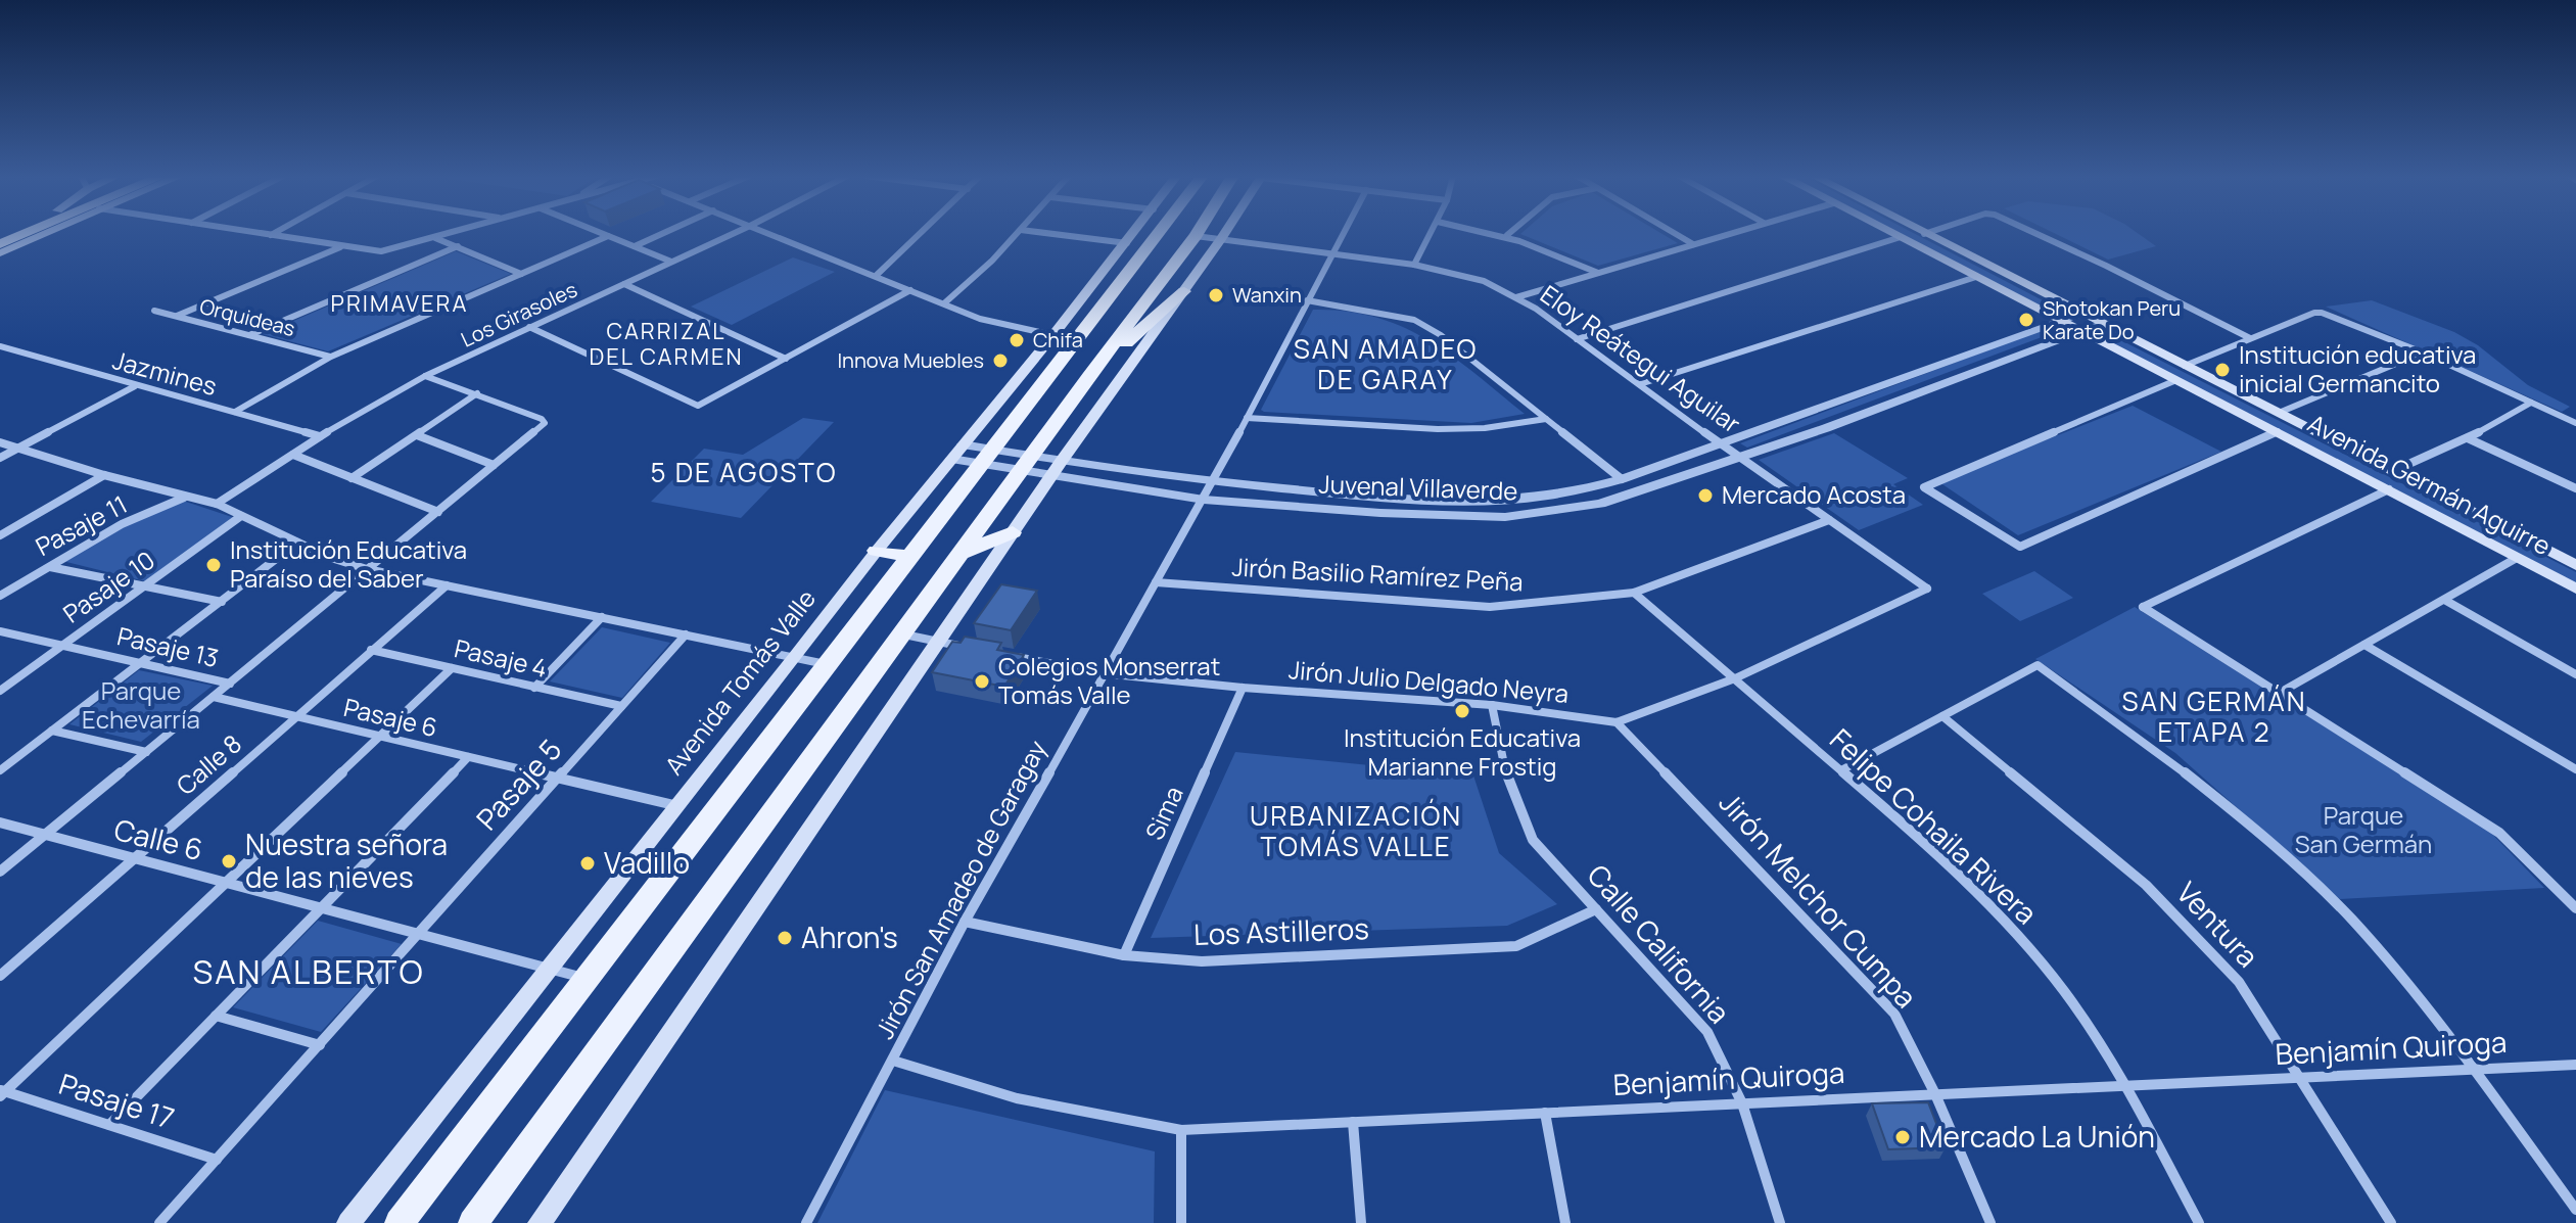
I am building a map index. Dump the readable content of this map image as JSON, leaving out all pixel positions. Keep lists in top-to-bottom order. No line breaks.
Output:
{"streets":{"main road":["Avenida Germán Aguirre","Avenida Tomás Valle"],"street":["Los Girasoles","Orquideas","Eloy Reátegui Aguilar","Jazmines","Juvenal Villaverde","Pasaje 11","Jirón Basilio Ramírez Peña","Pasaje 10","Pasaje 13","Pasaje 4","Jirón Julio Delgado Neyra","Pasaje 6","Calle 8","Pasaje 5","Sima","Felipe Cohaila Rivera","Calle 6","Jirón San Amadeo de Garagay","Jirón Melchor Cumpa","Ventura","Los Astilleros","Calle California","Benjamín Quiroga","Pasaje 17"]},"crossings":[["Los Girasoles","Jazmines"],["Eloy Reátegui Aguilar","Juvenal Villaverde"],["Eloy Reátegui Aguilar","Jirón Basilio Ramírez Peña"],["Eloy Reátegui Aguilar","Jirón Julio Delgado Neyra"],["Eloy Reátegui Aguilar","Jirón San Amadeo de Garagay"],["Avenida Germán Aguirre","Juvenal Villaverde"],["Juvenal Villaverde","Avenida Tomás Valle"],["Juvenal Villaverde","Jirón San Amadeo de Garagay"],["Jirón Basilio Ramírez Peña","Felipe Cohaila Rivera"],["Jirón Basilio Ramírez Peña","Jirón San Amadeo de Garagay"],["Pasaje 10","Pasaje 13"],["Pasaje 4","Calle 8"],["Pasaje 4","Pasaje 5"],["Avenida Tomás Valle","Pasaje 6"],["Avenida Tomás Valle","Calle 6"],["Jirón Julio Delgado Neyra","Sima"],["Jirón Julio Delgado Neyra","Felipe Cohaila Rivera"],["Jirón Julio Delgado Neyra","Jirón San Amadeo de Garagay"],["Jirón Julio Delgado Neyra","Jirón Melchor Cumpa"],["Jirón Julio Delgado Neyra","Calle California"],["Pasaje 6","Calle 8"],["Pasaje 6","Pasaje 5"],["Calle 8","Calle 6"],["Pasaje 5","Calle 6"],["Pasaje 5","Pasaje 17"],["Sima","Los Astilleros"],["Felipe Cohaila Rivera","Benjamín Quiroga"],["Jirón San Amadeo de Garagay","Los Astilleros"],["Jirón San Amadeo de Garagay","Benjamín Quiroga"],["Jirón Melchor Cumpa","Benjamín Quiroga"],["Ventura","Benjamín Quiroga"],["Los Astilleros","Calle California"],["Calle California","Benjamín Quiroga"]],"districts":["PRIMAVERA","CARRIZAL DEL CARMEN","SAN AMADEO DE GARAY","5 DE AGOSTO","SAN GERMÁN ETAPA 2","URBANIZACIÓN TOMÁS VALLE","SAN ALBERTO"],"parks":["Parque Echevarría","Parque San Germán"],"places":["Wanxin","Shotokan Peru Karate Do","Chifa","Innova Muebles","Institución educativa inicial Germancito","Mercado Acosta","Institución Educativa Paraíso del Saber","Colegios Monserrat Tomás Valle","Institución Educativa Marianne Frostig","Nuestra señora de las nieves","Vadillo","Ahron's","Mercado La Unión"]}
